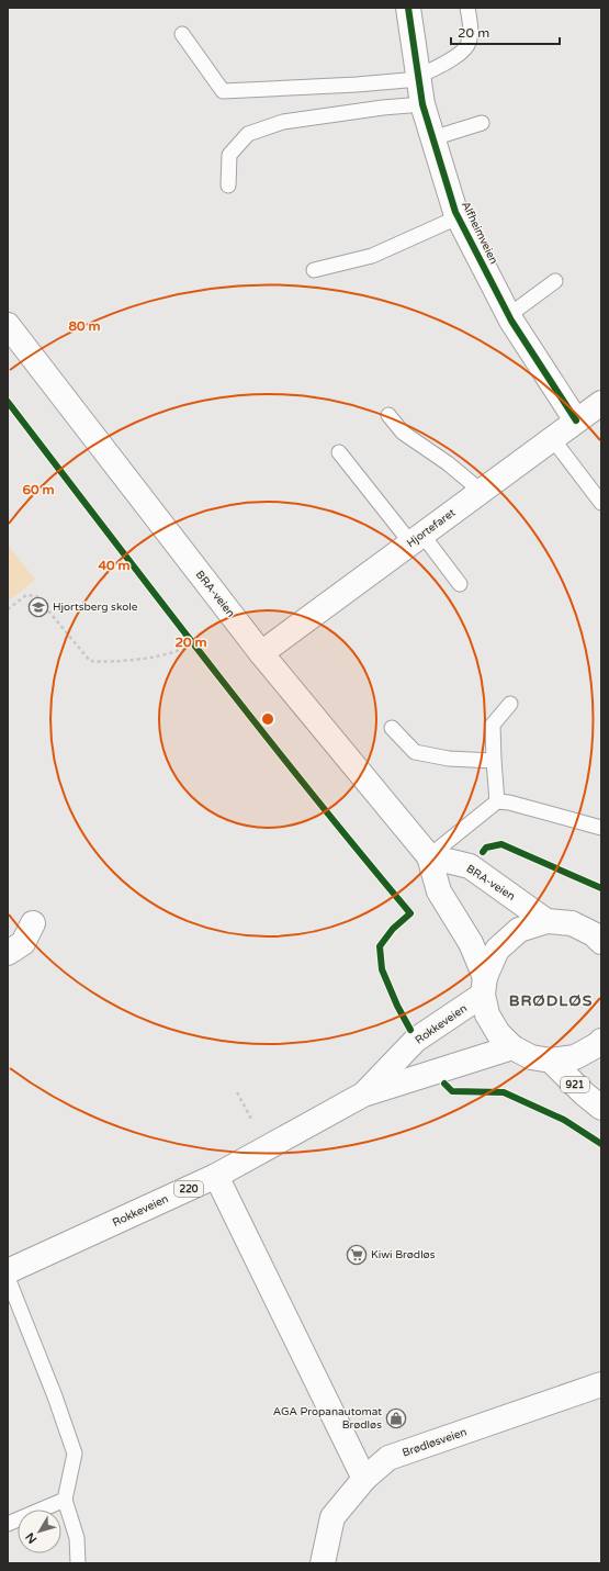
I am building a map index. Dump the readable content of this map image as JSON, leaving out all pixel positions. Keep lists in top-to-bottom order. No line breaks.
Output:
{"streets":{"main road":["Alfheimveien","Hjortefaret","BRA-veien","Rokkeveien","921","220","Brødløsveien"]},"crossings":[["Alfheimveien","Hjortefaret"],["Hjortefaret","BRA-veien"],["BRA-veien","Rokkeveien"],["BRA-veien","921"]],"districts":["BRØDLØS"],"places":{"school or university":["Hjortsberg skole"],"supermarket":["Kiwi Brødløs"],"shop":["AGA Propanautomat Brødløs"]},"scale_bar":"20 m","north":"bottom left","rings":["80 m","60 m","40 m","20 m"]}
